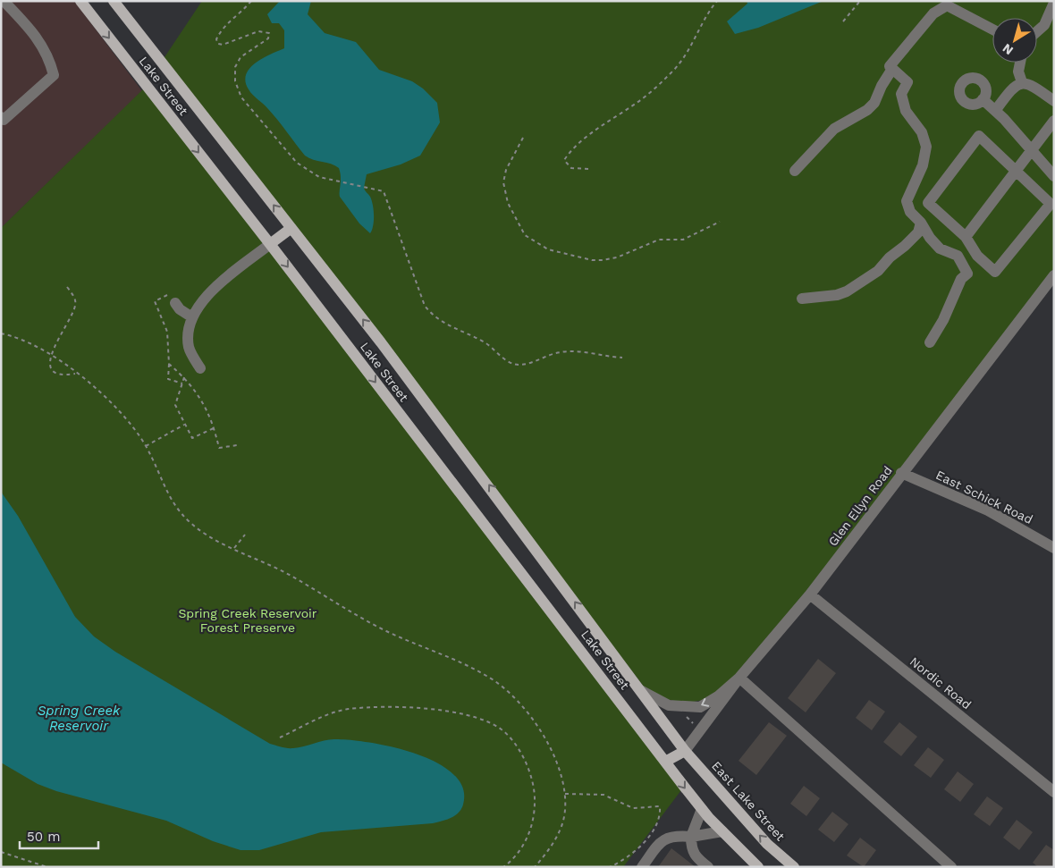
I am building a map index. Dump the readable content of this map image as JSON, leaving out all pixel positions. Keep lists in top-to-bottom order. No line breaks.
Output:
{"streets":{"main road":["Lake Street","East Lake Street"],"street":["East Schick Road","Glen Ellyn Road","Nordic Road"]},"crossings":[["Lake Street","Glen Ellyn Road"],["Lake Street","East Lake Street"],["East Schick Road","Glen Ellyn Road"],["Glen Ellyn Road","Nordic Road"],["Glen Ellyn Road","East Lake Street"]],"water":["Spring Creek Reservoir"],"parks":["Spring Creek Reservoir Forest Preserve"],"scale_bar":"50 m","north":"bottom left"}
